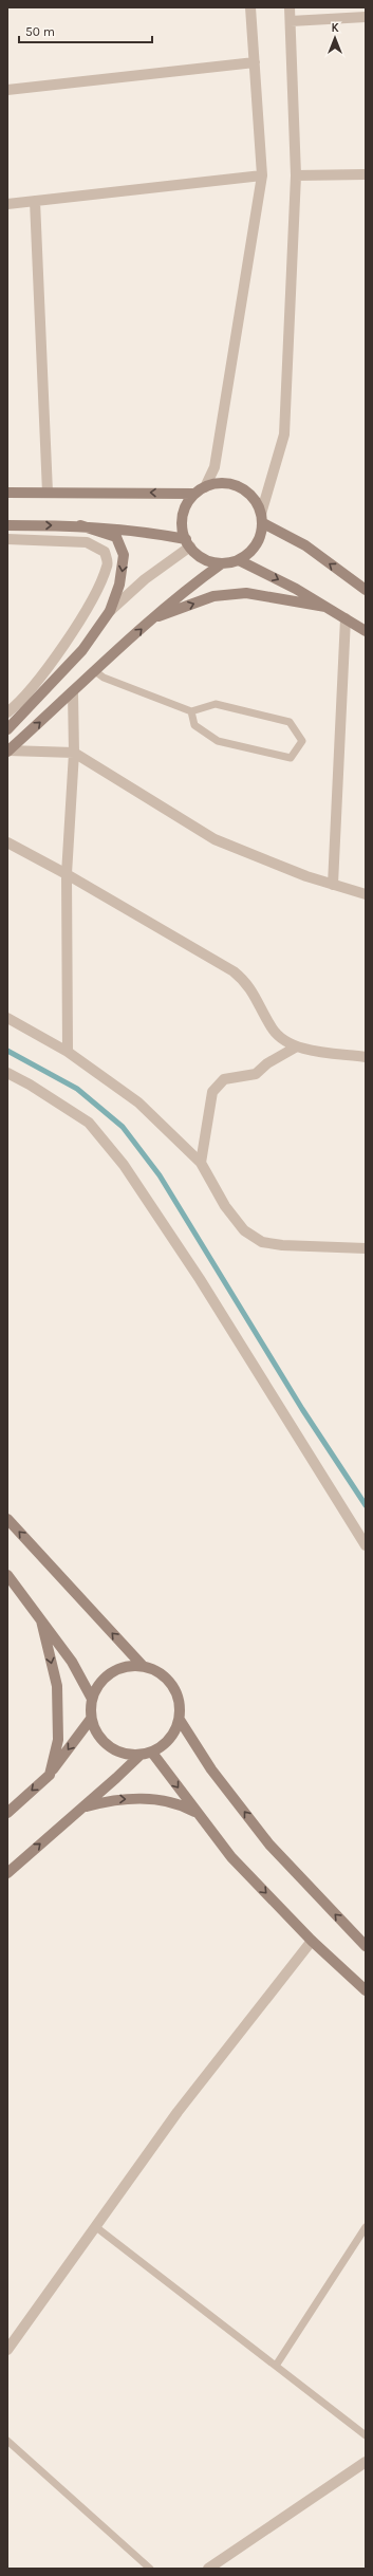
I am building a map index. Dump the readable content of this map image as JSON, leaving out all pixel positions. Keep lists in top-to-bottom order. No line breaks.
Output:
{"scale_bar":"50 m","north":"top"}
